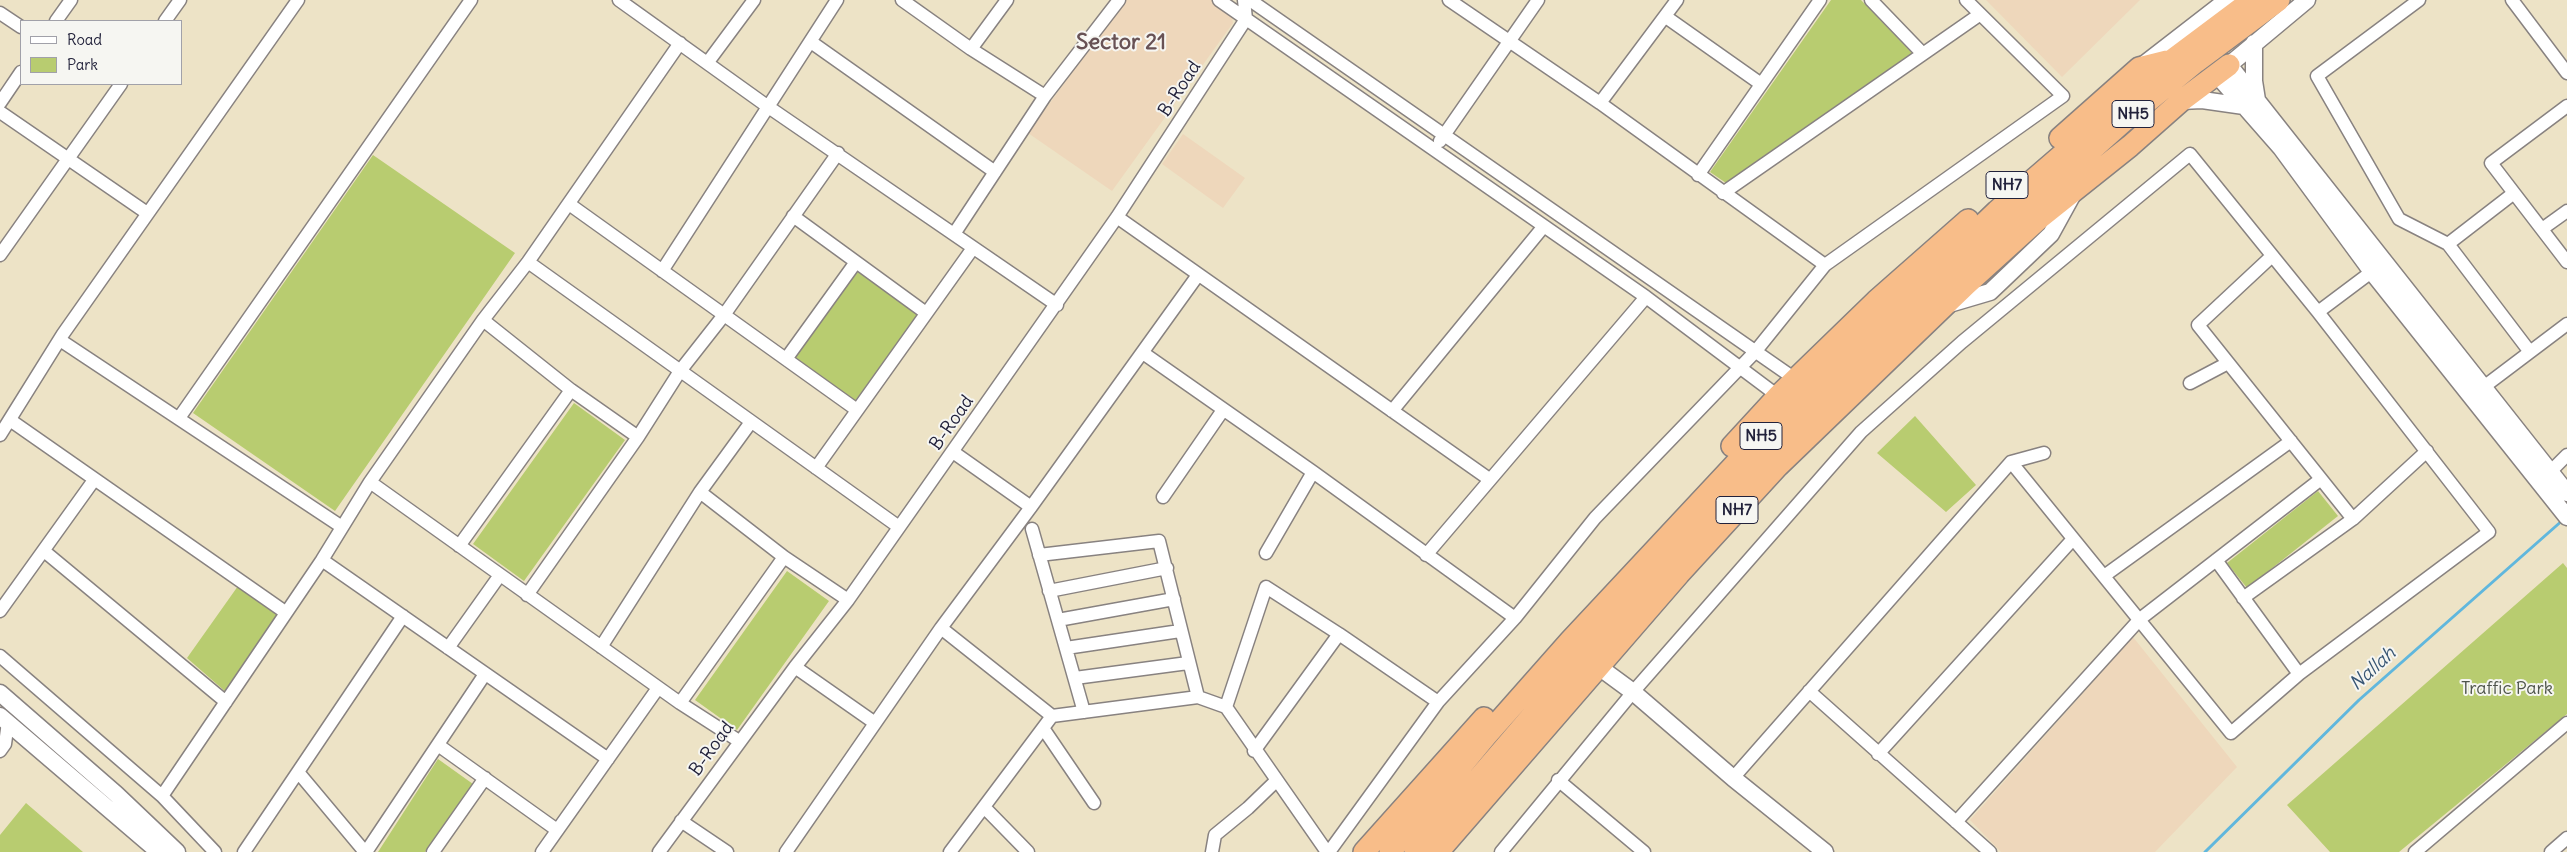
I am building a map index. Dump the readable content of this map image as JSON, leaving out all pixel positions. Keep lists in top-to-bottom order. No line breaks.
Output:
{"streets":{"highway":["NH5","NH7"],"street":["B-Road"]},"crossings":[["NH5","NH7"]],"districts":["Sector 21"],"water":["Nallah"],"parks":["Traffic Park"],"legend":["Road","Park"]}
